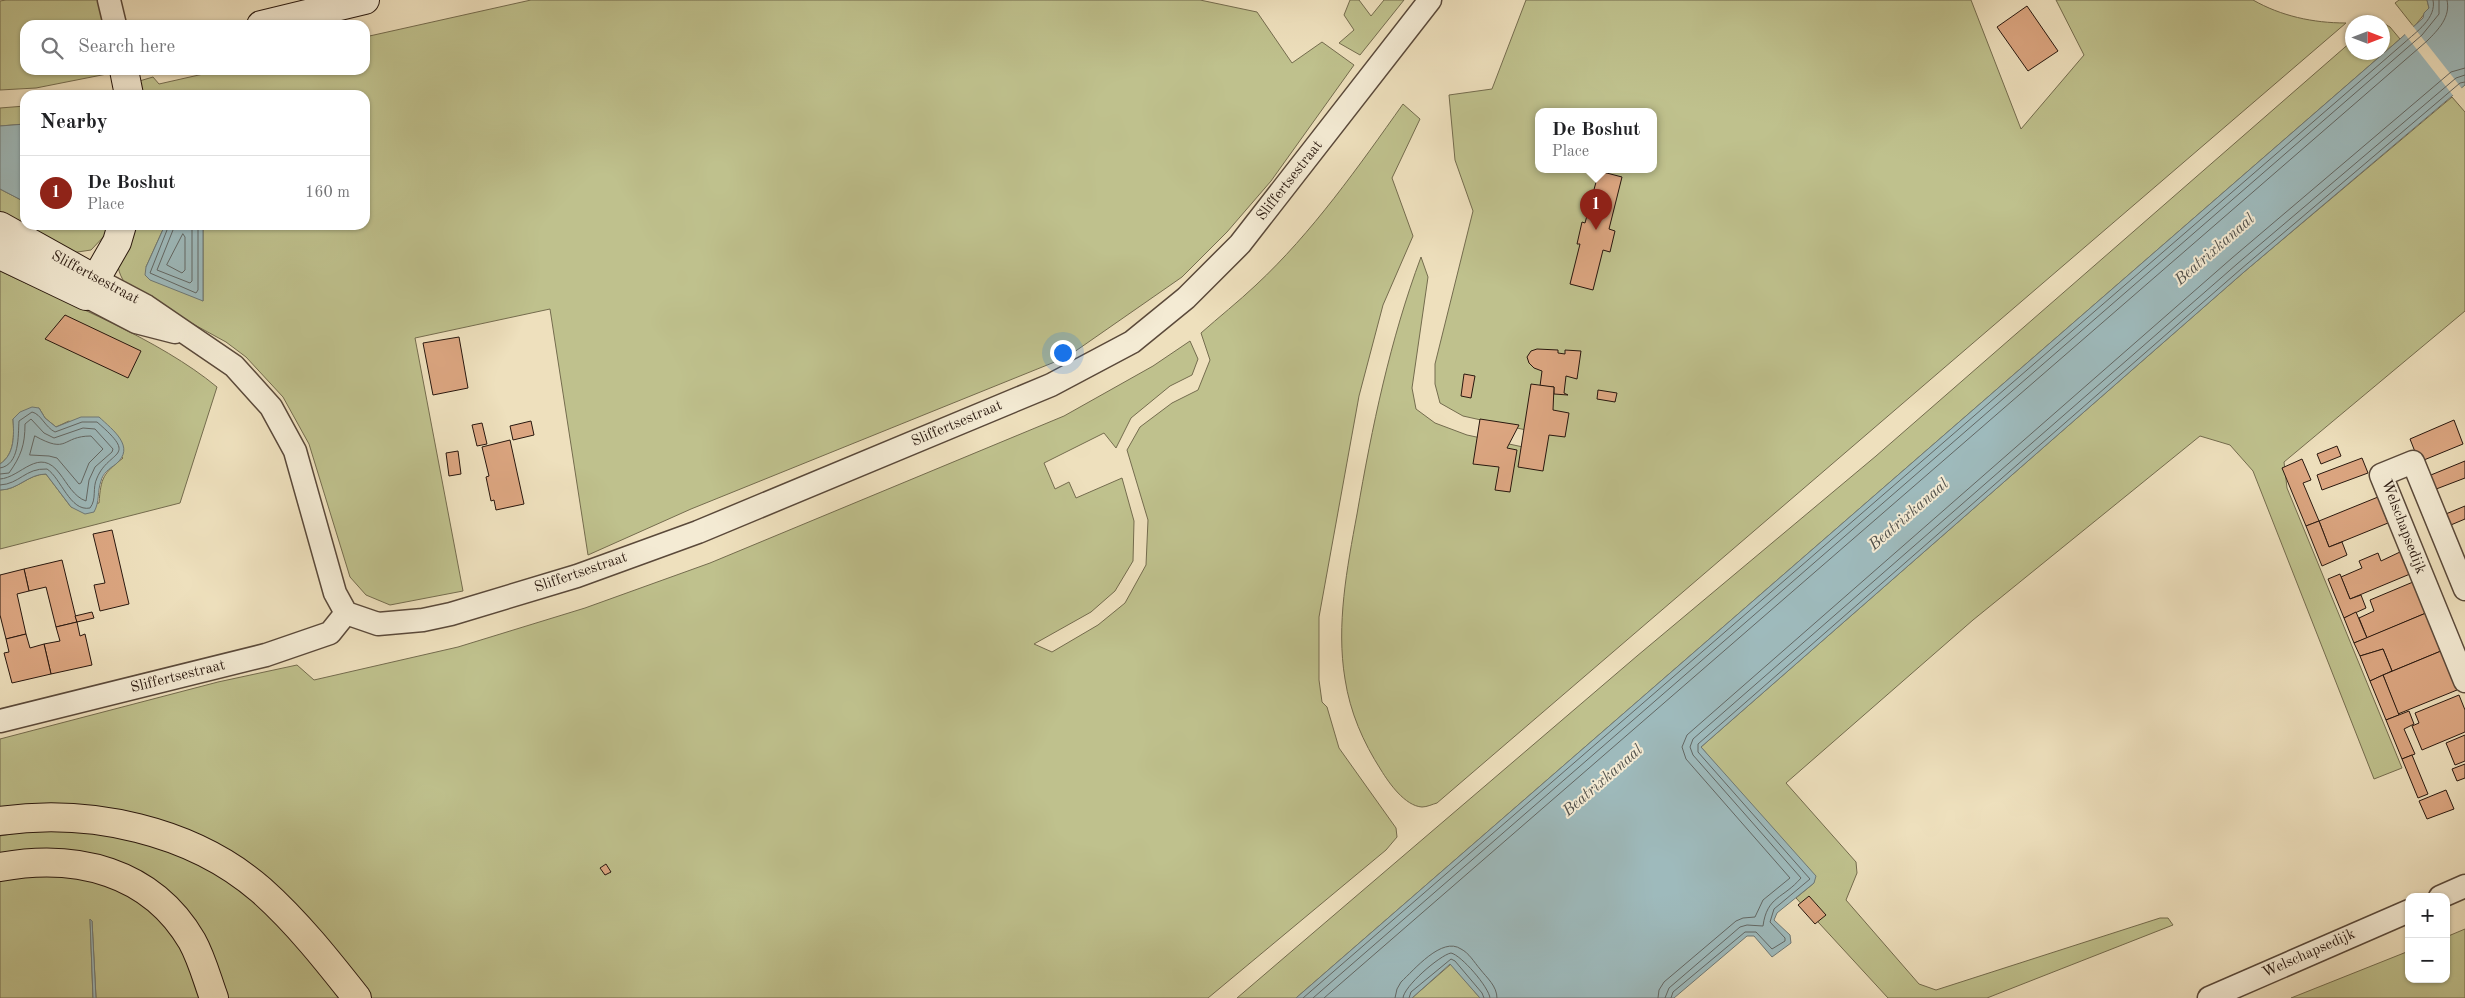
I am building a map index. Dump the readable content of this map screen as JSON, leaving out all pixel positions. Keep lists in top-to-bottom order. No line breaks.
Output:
{"streets":{"street":["Sliffertsestraat","Welschapsedijk"]},"water":["Beatrixkanaal"],"north":"right","page":{"search":"Search here","heading":"Nearby","popup":["De Boshut","Place"],"list":[{"mark":"1","name":"De Boshut","note":"Place","value":"160 m"}],"pins":"1","map_buttons":["+","−"]}}
